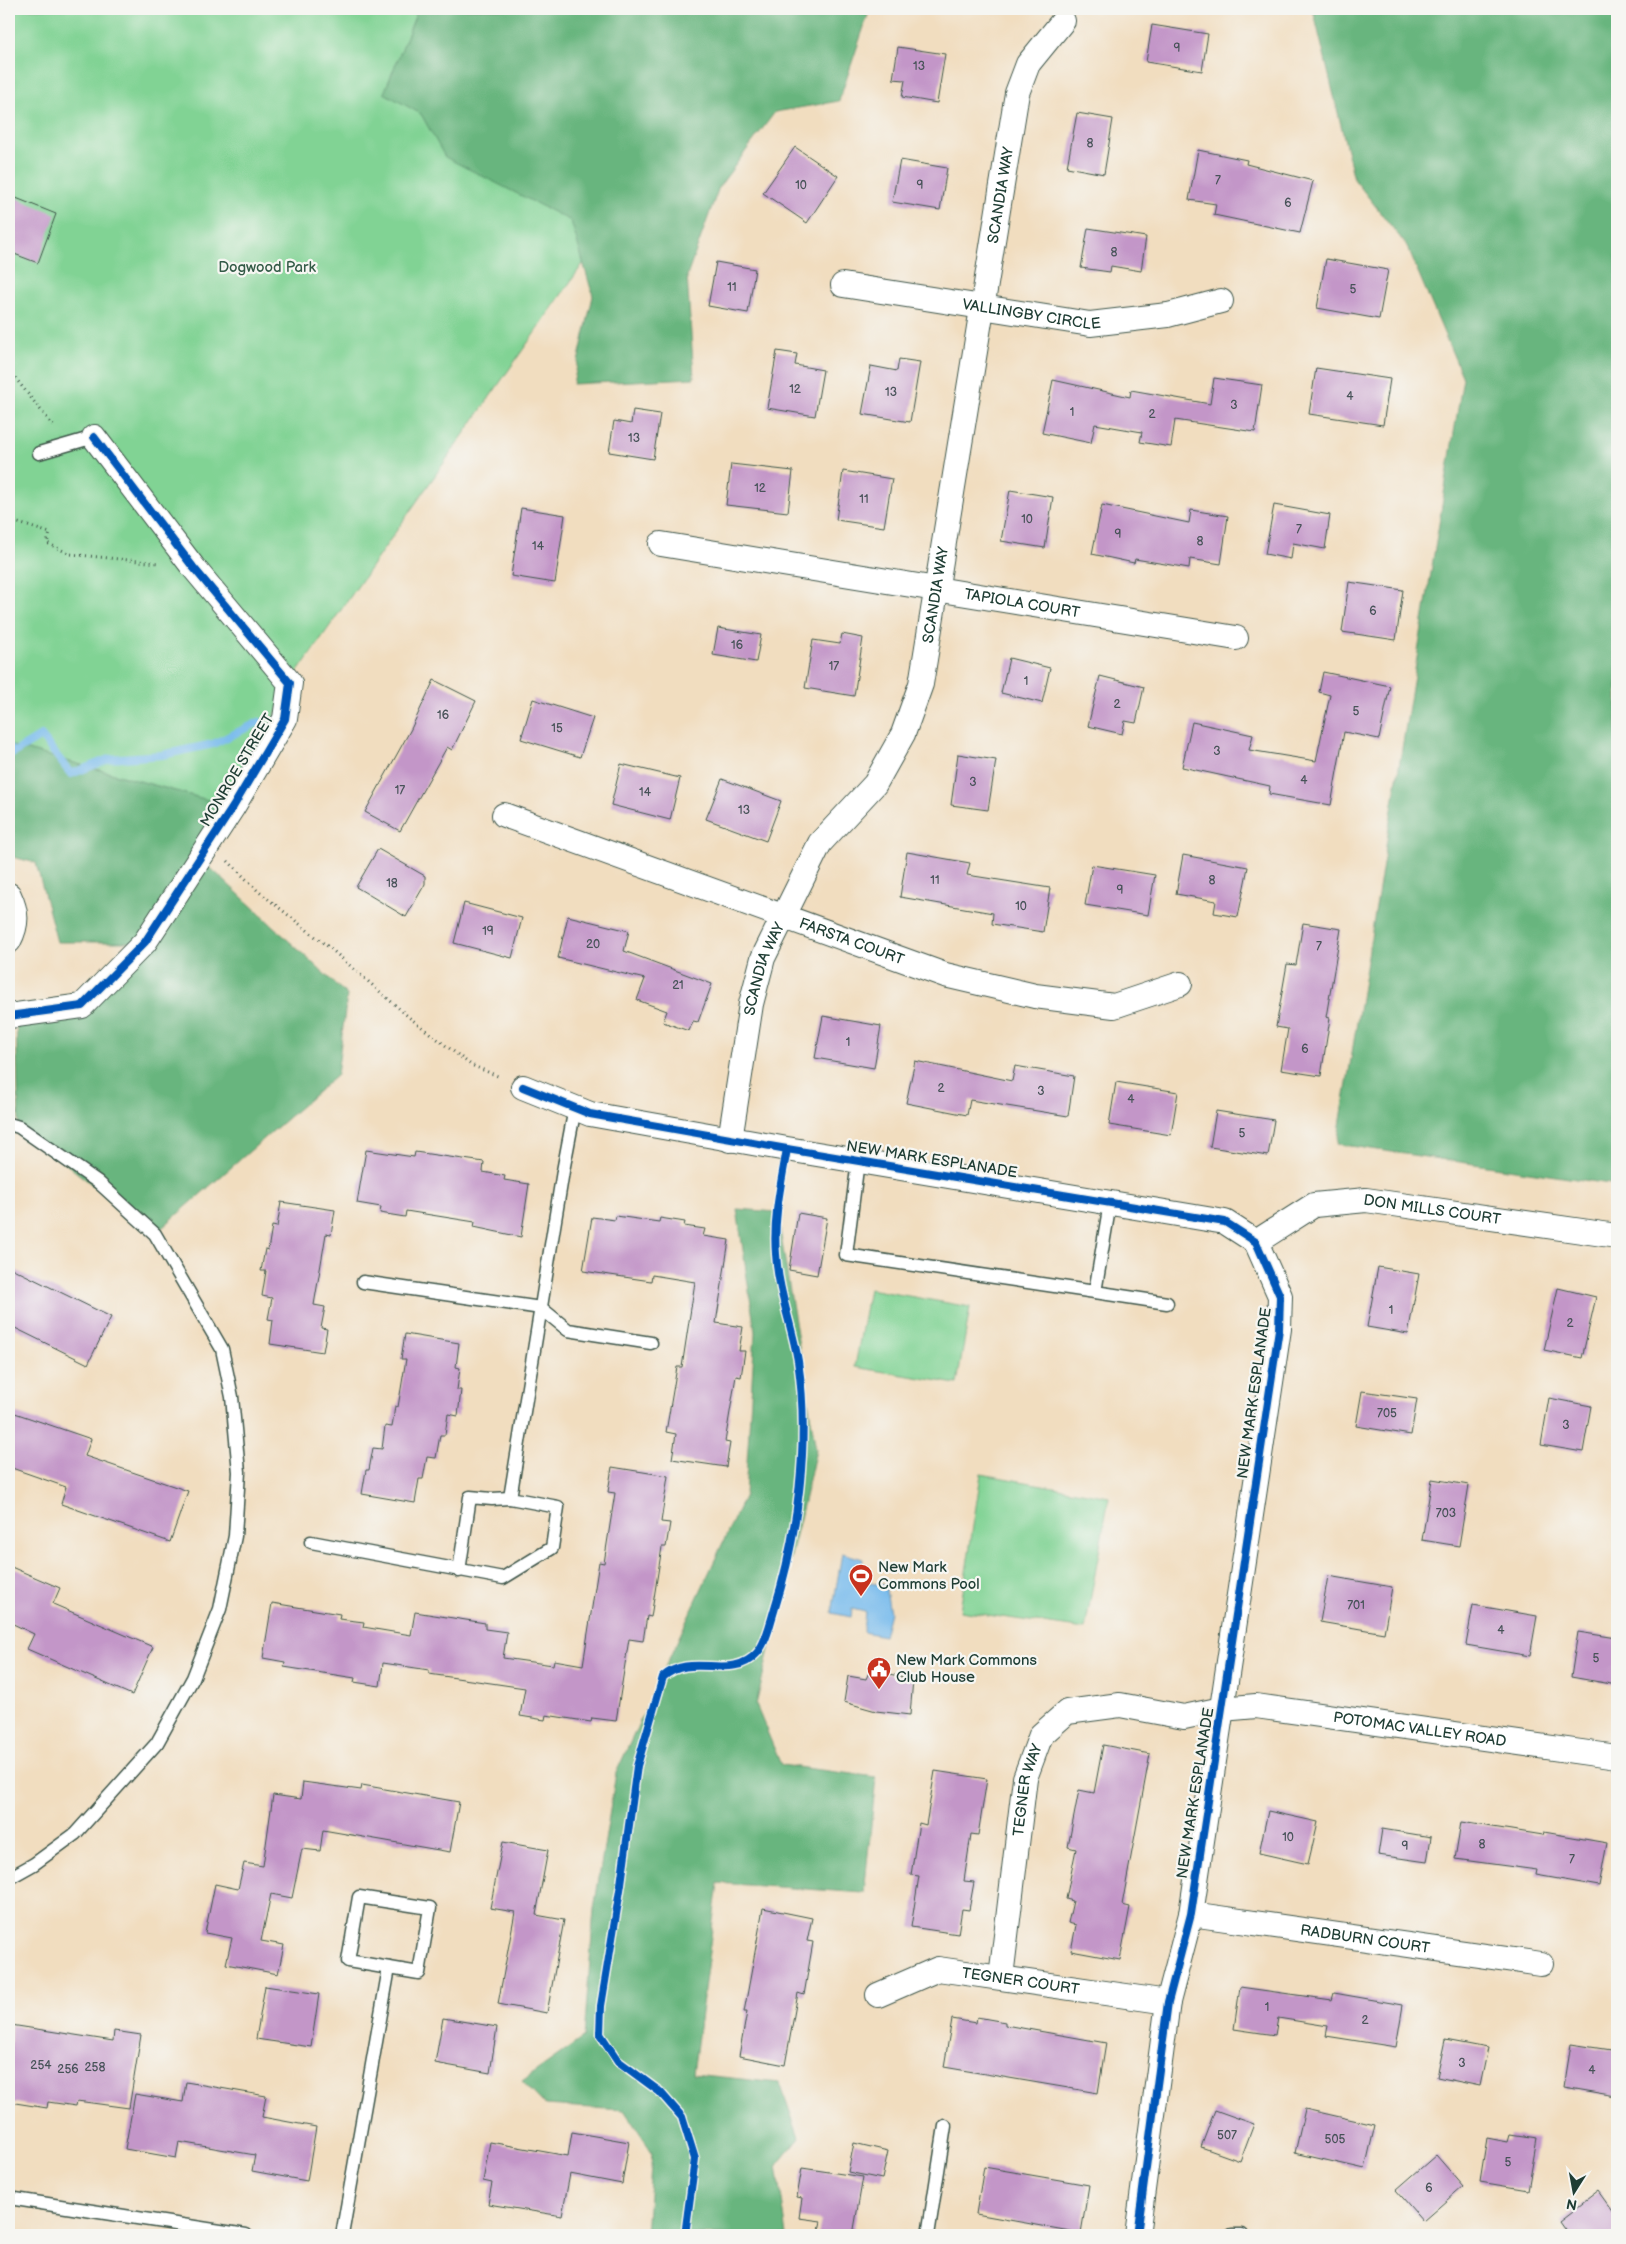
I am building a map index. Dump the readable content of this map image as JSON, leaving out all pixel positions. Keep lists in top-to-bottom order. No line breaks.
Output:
{"streets":{"street":["SCANDIA WAY","VALLINGBY CIRCLE","TAPIOLA COURT","MONROE STREET","FARSTA COURT","NEW MARK ESPLANADE","DON MILLS COURT","POTOMAC VALLEY ROAD","TEGNER WAY","RADBURN COURT","TEGNER COURT"]},"crossings":[["SCANDIA WAY","VALLINGBY CIRCLE"],["SCANDIA WAY","TAPIOLA COURT"],["SCANDIA WAY","FARSTA COURT"],["SCANDIA WAY","NEW MARK ESPLANADE"],["NEW MARK ESPLANADE","DON MILLS COURT"],["NEW MARK ESPLANADE","POTOMAC VALLEY ROAD"],["NEW MARK ESPLANADE","TEGNER WAY"],["NEW MARK ESPLANADE","RADBURN COURT"],["NEW MARK ESPLANADE","TEGNER COURT"],["POTOMAC VALLEY ROAD","TEGNER WAY"],["TEGNER WAY","TEGNER COURT"]],"parks":["Dogwood Park"],"places":{"sports":["New Mark Commons Pool"],"public building":["New Mark Commons Club House"]},"house_numbers":["9","13","8","7","10","9","6","8","11","5","12","13","4","3","1","2","13","12","11","10","7","9","8","14","6","16","17","1","2","5","16","15","3","4","3","17","14","13","11","8","18","9","10","19","20","7","21","1","6","2","3","4","5","1","2","705","3","703","701","4","5","10","8","9","7","1","2","3","254","258","256","4","507","505","5","6"],"north":"bottom"}
